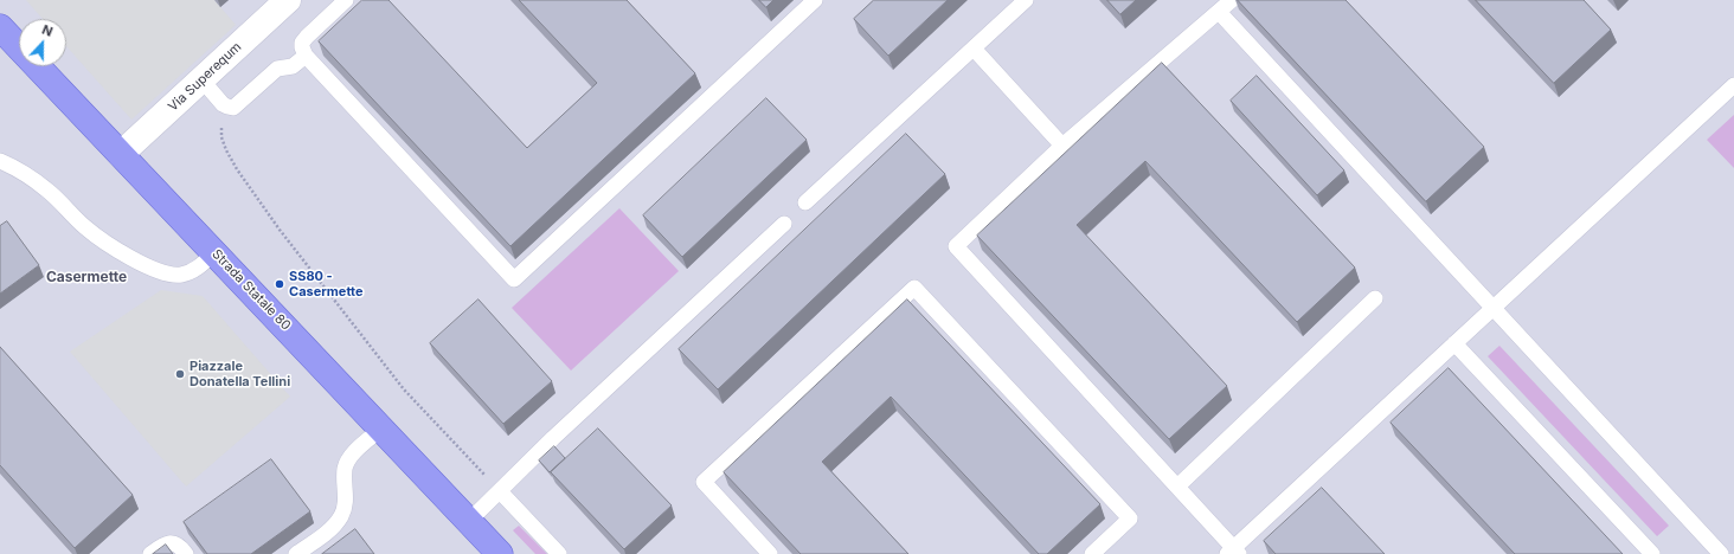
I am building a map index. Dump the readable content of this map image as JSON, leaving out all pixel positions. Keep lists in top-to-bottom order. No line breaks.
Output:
{"streets":{"main road":["Strada Statale 80"],"street":["Via Superequm"]},"crossings":[["Via Superequm","Strada Statale 80"]],"districts":["Casermette"],"places":["SS80 - Casermette","Piazzale Donatella Tellini"],"north":"top"}
